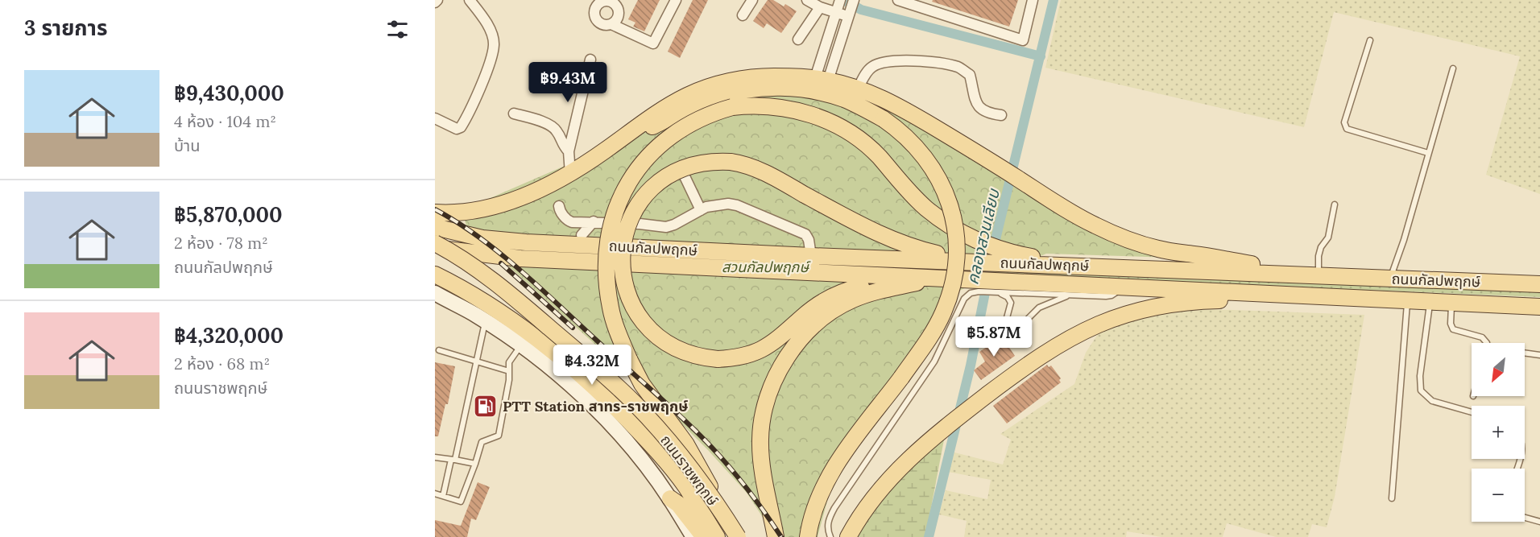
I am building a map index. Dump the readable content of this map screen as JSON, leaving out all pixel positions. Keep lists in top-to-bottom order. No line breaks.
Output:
{"streets":{"main road":["ถนนกัลปพฤกษ์","ถนนราชพฤกษ์"]},"water":["คลองสวนเลียบ"],"parks":["สวนกัลปพฤกษ์"],"places":{"fuel station":["PTT Station สาทร-ราชพฤกษ์"]},"north":"bottom left","page":{"heading":"3 รายการ","list":[{"name":"฿9,430,000","note":"4 ห้อง · 104 m² · บ้าน"},{"name":"฿5,870,000","note":"2 ห้อง · 78 m² · ถนนกัลปพฤกษ์"},{"name":"฿4,320,000","note":"2 ห้อง · 68 m² · ถนนราชพฤกษ์"}],"price":["฿9.43M","฿5.87M","฿4.32M"],"map_buttons":["+","−"]}}
